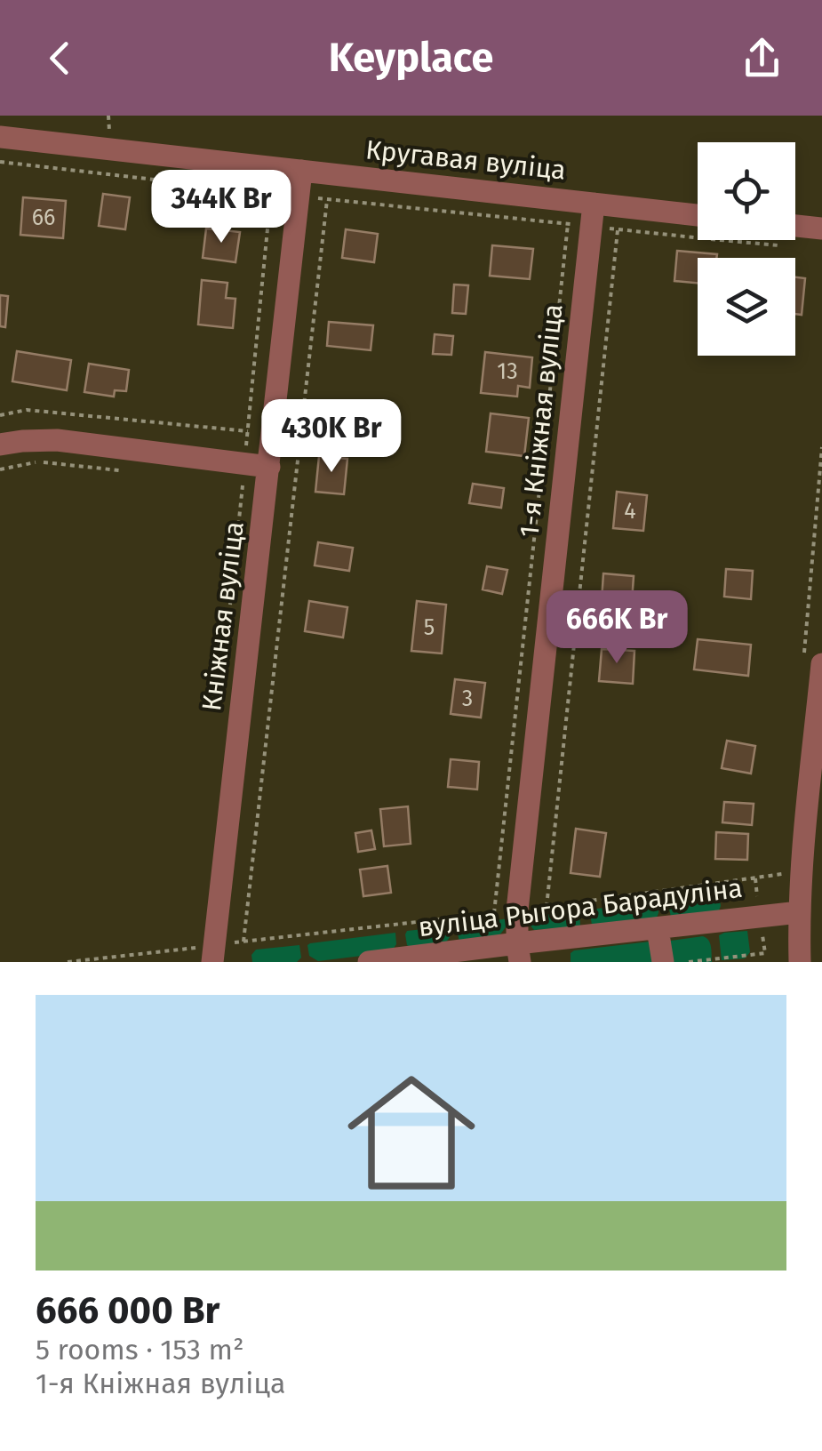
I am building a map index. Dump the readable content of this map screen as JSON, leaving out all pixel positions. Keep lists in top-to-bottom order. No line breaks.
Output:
{"streets":{"street":["Кругавая вуліца","1-я Кніжная вуліца","Кніжная вуліца","вуліца Рыгора Барадуліна"]},"crossings":[["Кругавая вуліца","1-я Кніжная вуліца"],["Кругавая вуліца","Кніжная вуліца"],["1-я Кніжная вуліца","вуліца Рыгора Барадуліна"]],"house_numbers":["66","13","4","5","3"],"page":{"header":"Keyplace","price":["344K Br","430K Br","666K Br"],"list":[{"name":"666 000 Br","note":"5 rooms · 153 m² · 1-я Кніжная вуліца"}]}}
